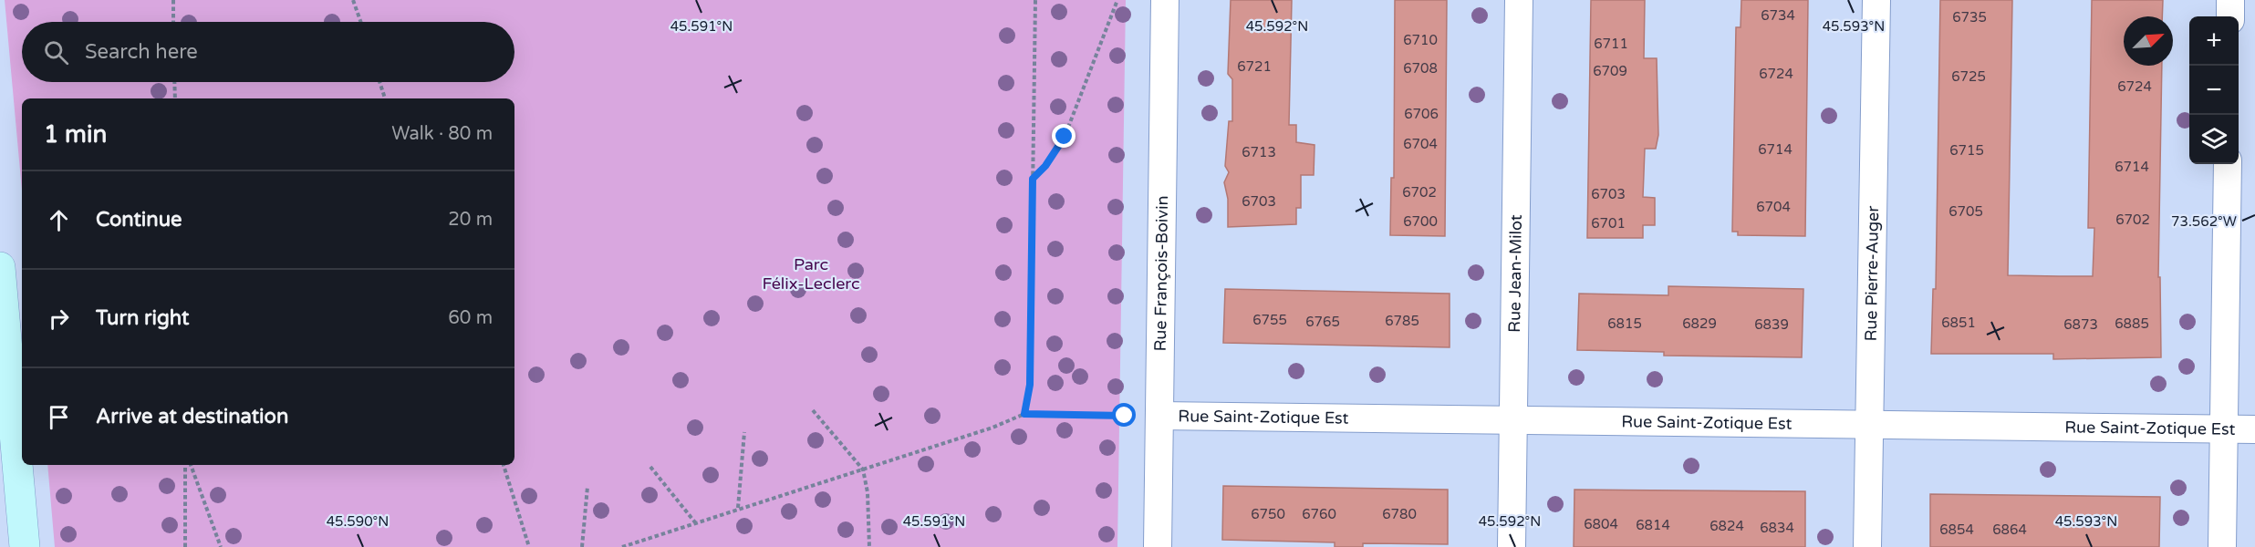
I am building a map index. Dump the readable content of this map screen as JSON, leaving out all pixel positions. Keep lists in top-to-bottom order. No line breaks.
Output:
{"streets":{"street":["Rue François-Boivin","Rue Jean-Milot","Rue Pierre-Auger","Rue Saint-Zotique Est"]},"crossings":[["Rue François-Boivin","Rue Saint-Zotique Est"],["Rue Jean-Milot","Rue Saint-Zotique Est"],["Rue Pierre-Auger","Rue Saint-Zotique Est"]],"parks":["Parc Félix-Leclerc"],"house_numbers":["6734","6735","6710","6711","6721","6708","6709","6724","6725","6724","6706","6704","6714","6715","6713","6714","6702","6703","6703","6704","6705","6702","6700","6701","6755","6785","6765","6851","6815","6829","6885","6839","6873","6750","6760","6780","6804","6814","6824","6834","6854","6864"],"north":"top right","page":{"map_buttons":["+","−"],"search":"Search here","heading":["1 min","Walk · 80 m"],"list":[["Continue","20 m"],["Turn right","60 m"],"Arrive at destination"]},"coordinates":["45.591°N","45.592°N","45.593°N","73.562°W","45.590°N"]}
